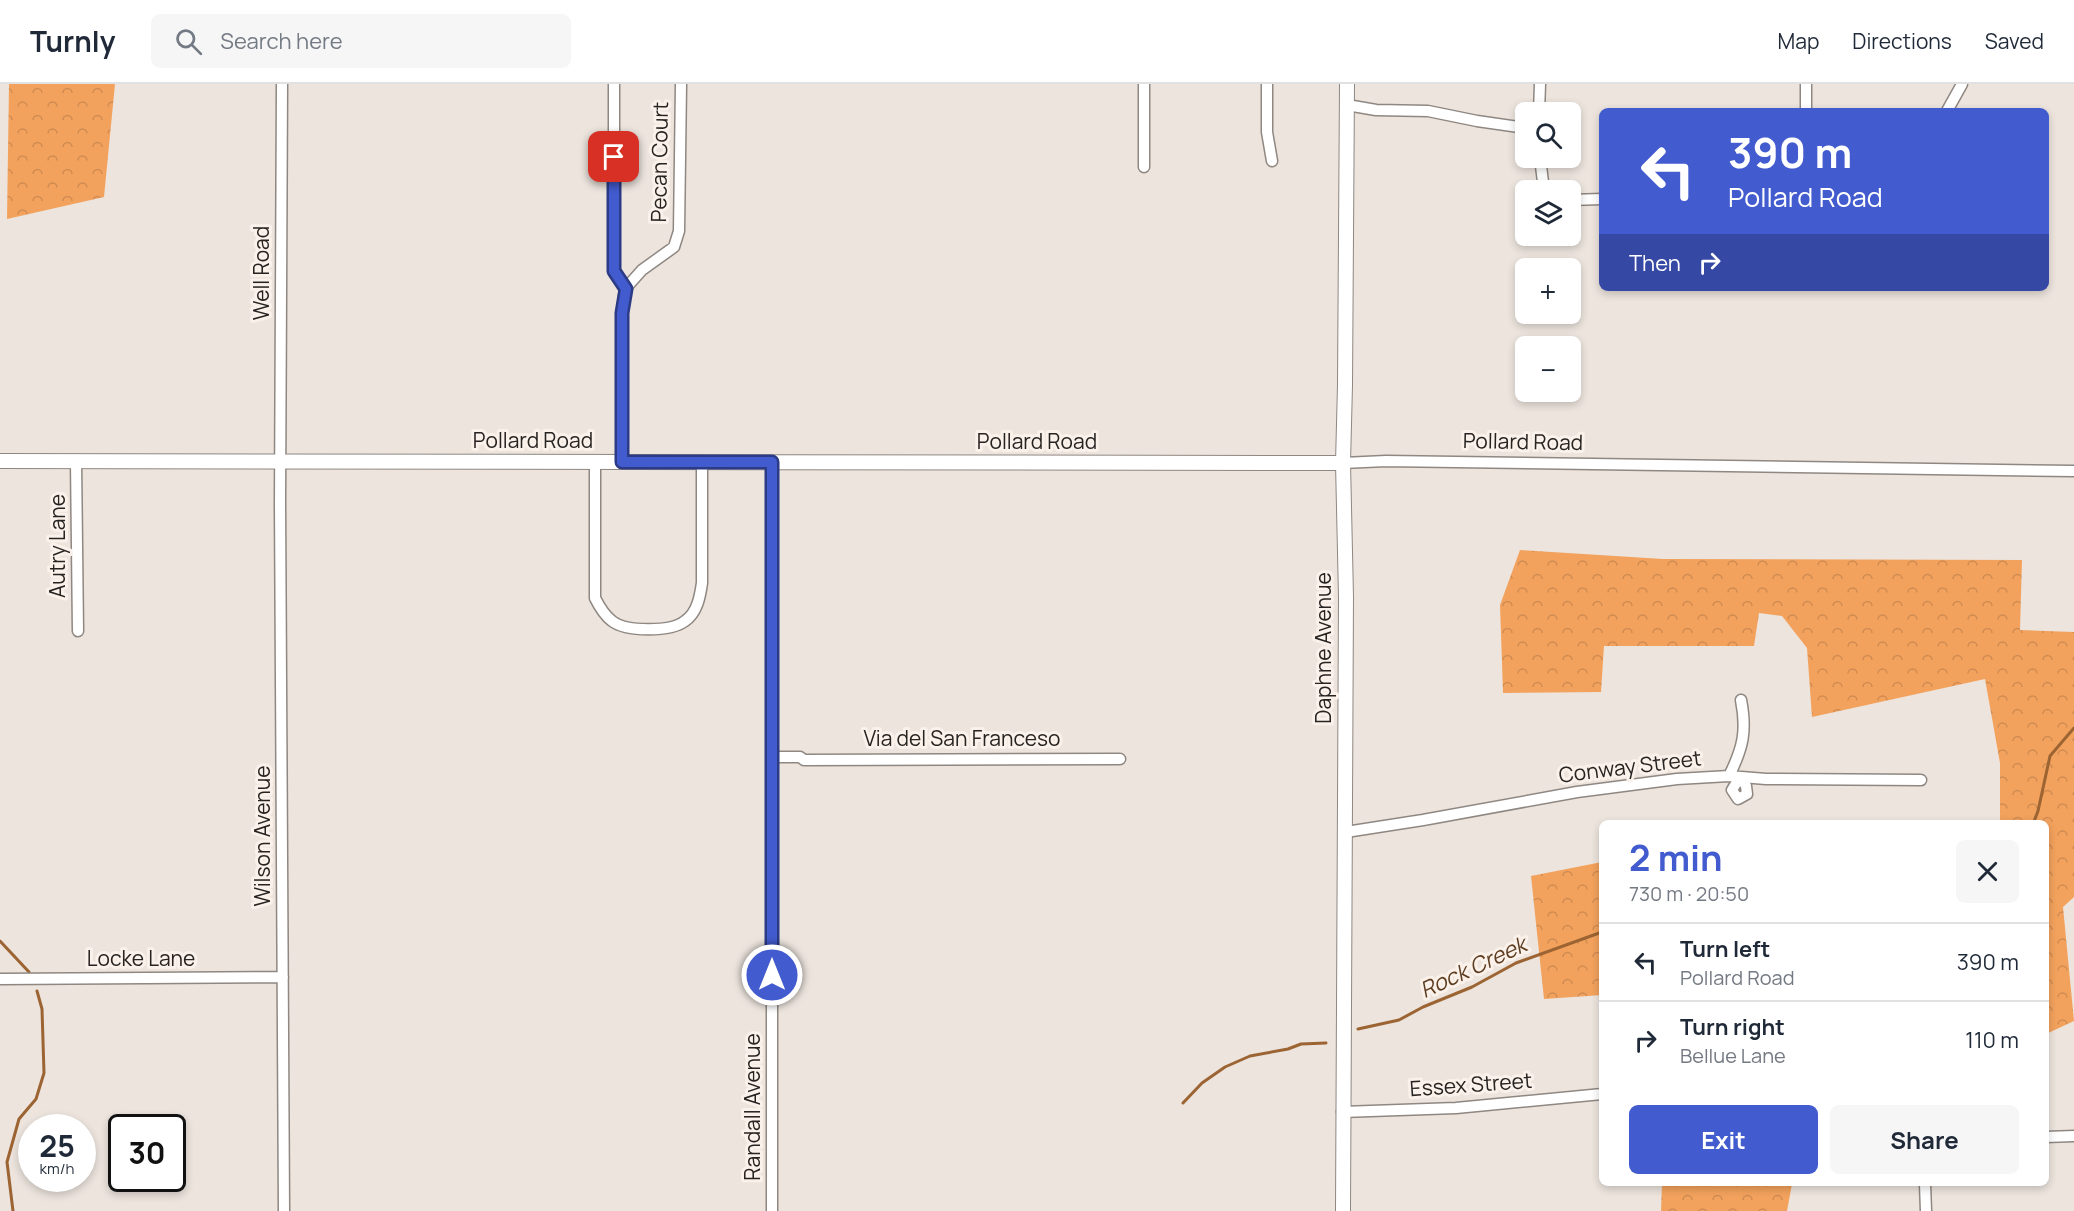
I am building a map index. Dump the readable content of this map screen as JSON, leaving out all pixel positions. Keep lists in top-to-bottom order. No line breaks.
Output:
{"streets":{"street":["Pecan Court","Well Road","Pollard Road","Autry Lane","Daphne Avenue","Via del San Franceso","Conway Street","Wilson Avenue","Locke Lane","Essex Street","Randall Avenue"]},"crossings":[["Well Road","Pollard Road"],["Well Road","Wilson Avenue"],["Pollard Road","Autry Lane"],["Pollard Road","Daphne Avenue"],["Pollard Road","Wilson Avenue"],["Pollard Road","Randall Avenue"],["Daphne Avenue","Conway Street"],["Daphne Avenue","Essex Street"],["Via del San Franceso","Randall Avenue"],["Wilson Avenue","Locke Lane"]],"water":["Rock Creek"],"page":{"header":"Turnly","search":"Search here","nav":["Map","Directions","Saved"],"map_buttons":["+","−"],"turn":["390 m","Pollard Road"],"then":"Then","heading":["2 min","730 m · 20:50"],"list":[{"name":"Turn left","note":"Pollard Road","value":"390 m"},{"name":"Turn right","note":"Bellue Lane","value":"110 m"}],"buttons":["Exit","Share"],"speed":"25 km/h","limit":"30"}}
